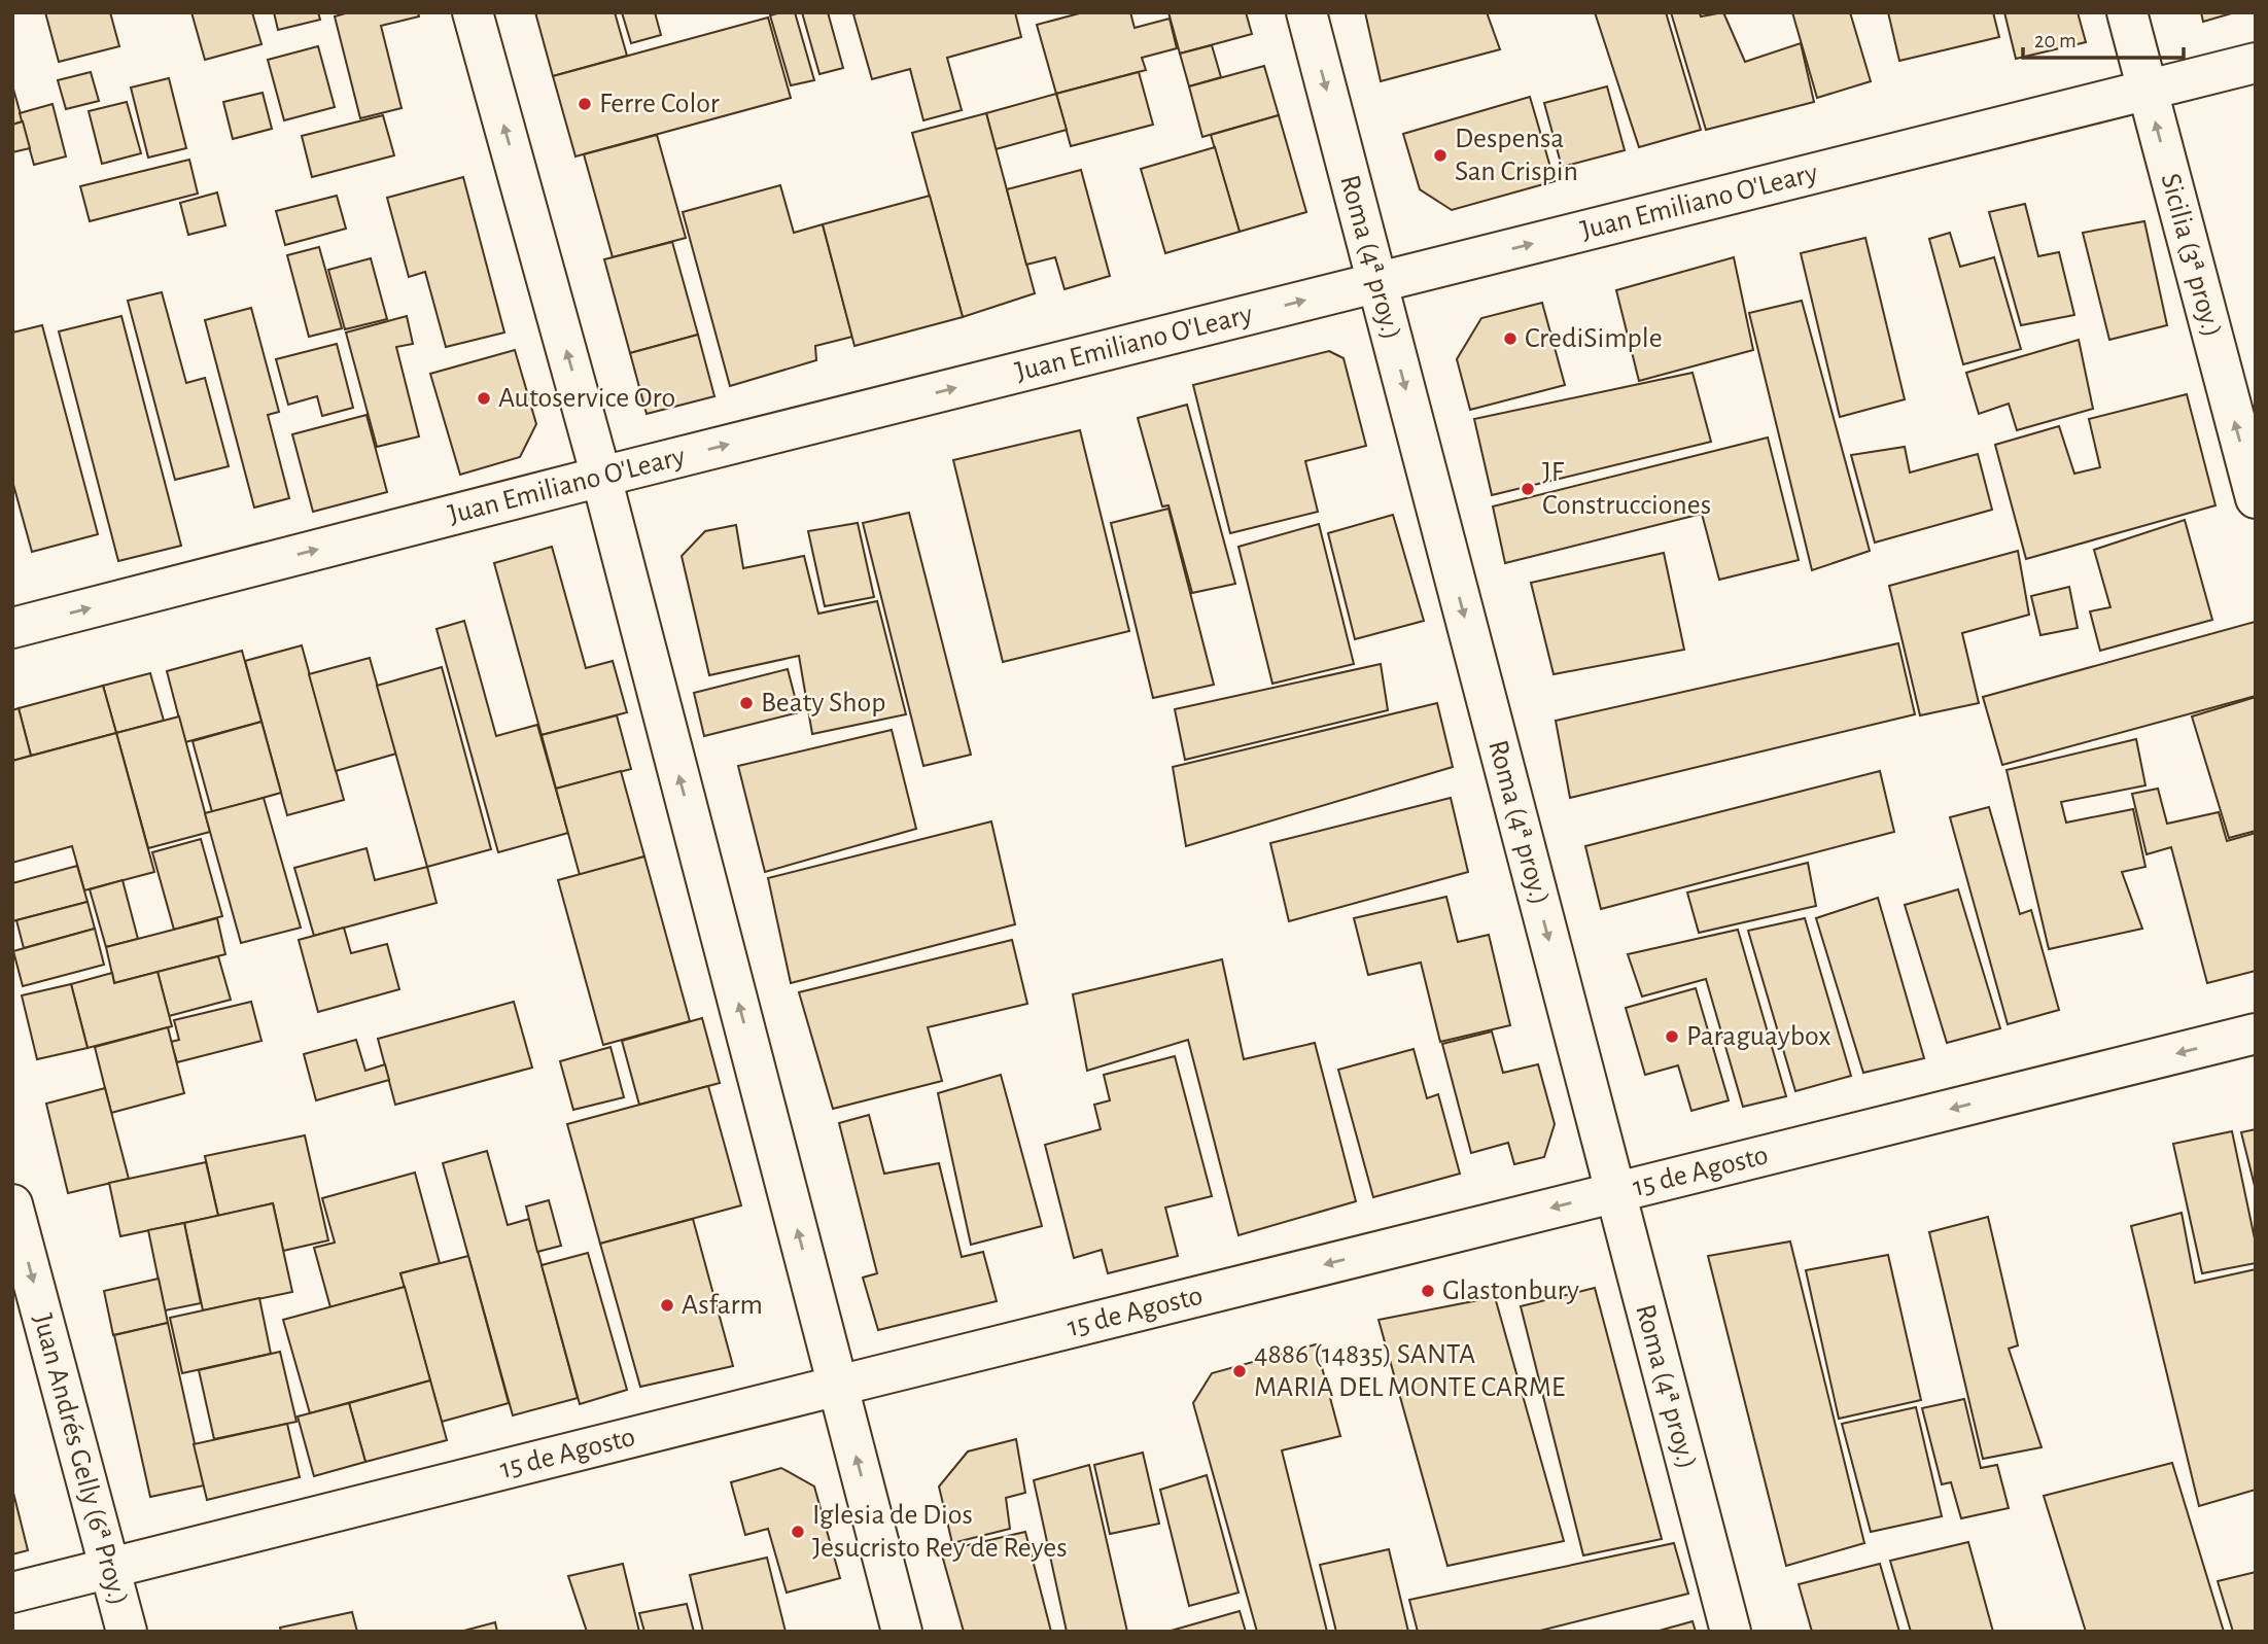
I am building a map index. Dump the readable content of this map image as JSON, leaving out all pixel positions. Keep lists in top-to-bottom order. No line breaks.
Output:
{"streets":{"street":["Juan Emiliano O'Leary","Sicilia (3ª proy.)","Roma (4ª proy.)","15 de Agosto","Juan Andrés Gelly (6ª Proy.)"]},"crossings":[["Juan Emiliano O'Leary","Sicilia (3ª proy.)"],["Juan Emiliano O'Leary","Roma (4ª proy.)"],["Roma (4ª proy.)","15 de Agosto"],["15 de Agosto","Juan Andrés Gelly (6ª Proy.)"]],"one_way":["Juan Emiliano O'Leary","Sicilia (3ª proy.)","Roma (4ª proy.)","15 de Agosto","Juan Andrés Gelly (6ª Proy.)"],"places":["Ferre Color","Despensa San Crispin","CrediSimple","Autoservice Oro","JF Construcciones","Beaty Shop","Paraguaybox","Glastonbury","Asfarm","4886 (14835) SANTA MARIA DEL MONTE CARME","Iglesia de Dios Jesucristo Rey de Reyes"],"scale_bar":"20 m"}
